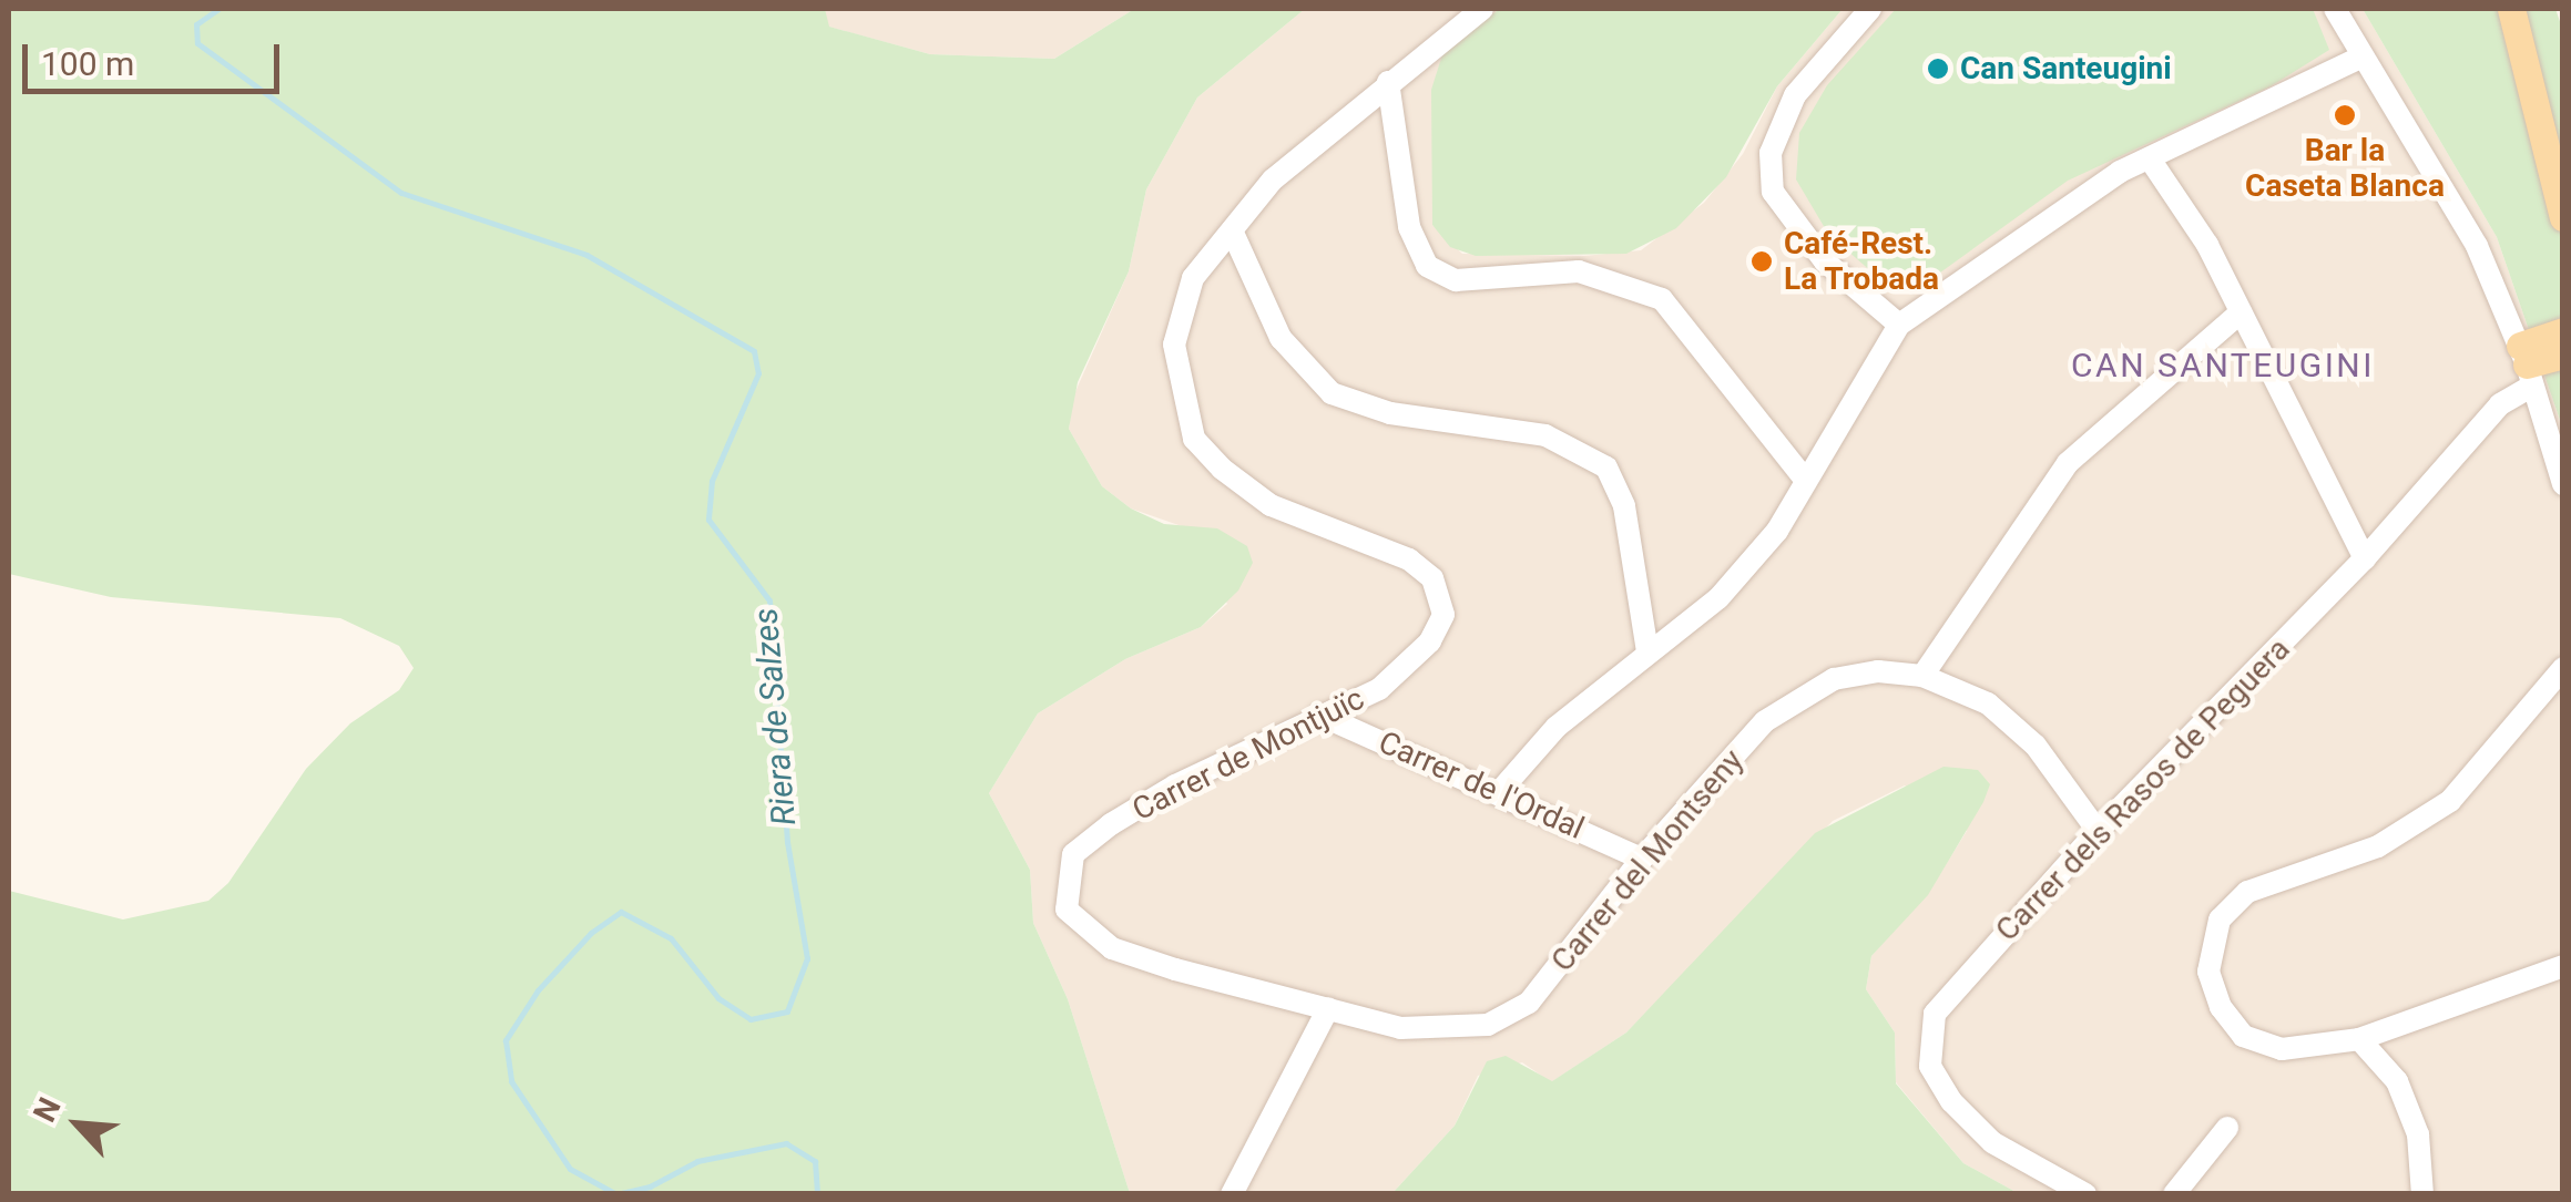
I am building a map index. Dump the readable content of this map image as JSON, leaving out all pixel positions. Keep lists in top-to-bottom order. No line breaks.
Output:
{"streets":{"street":["Carrer de Montjuïc","Carrer de l'Ordal","Carrer dels Rasos de Peguera","Carrer del Montseny"]},"crossings":[["Carrer de Montjuïc","Carrer de l'Ordal"],["Carrer de Montjuïc","Carrer del Montseny"],["Carrer de l'Ordal","Carrer del Montseny"],["Carrer dels Rasos de Peguera","Carrer del Montseny"]],"districts":["CAN SANTEUGINI"],"water":["Riera de Salzes"],"places":["Can Santeugini","Bar la Caseta Blanca","Café-Rest. La Trobada"],"scale_bar":"100 m","north":"top left"}
